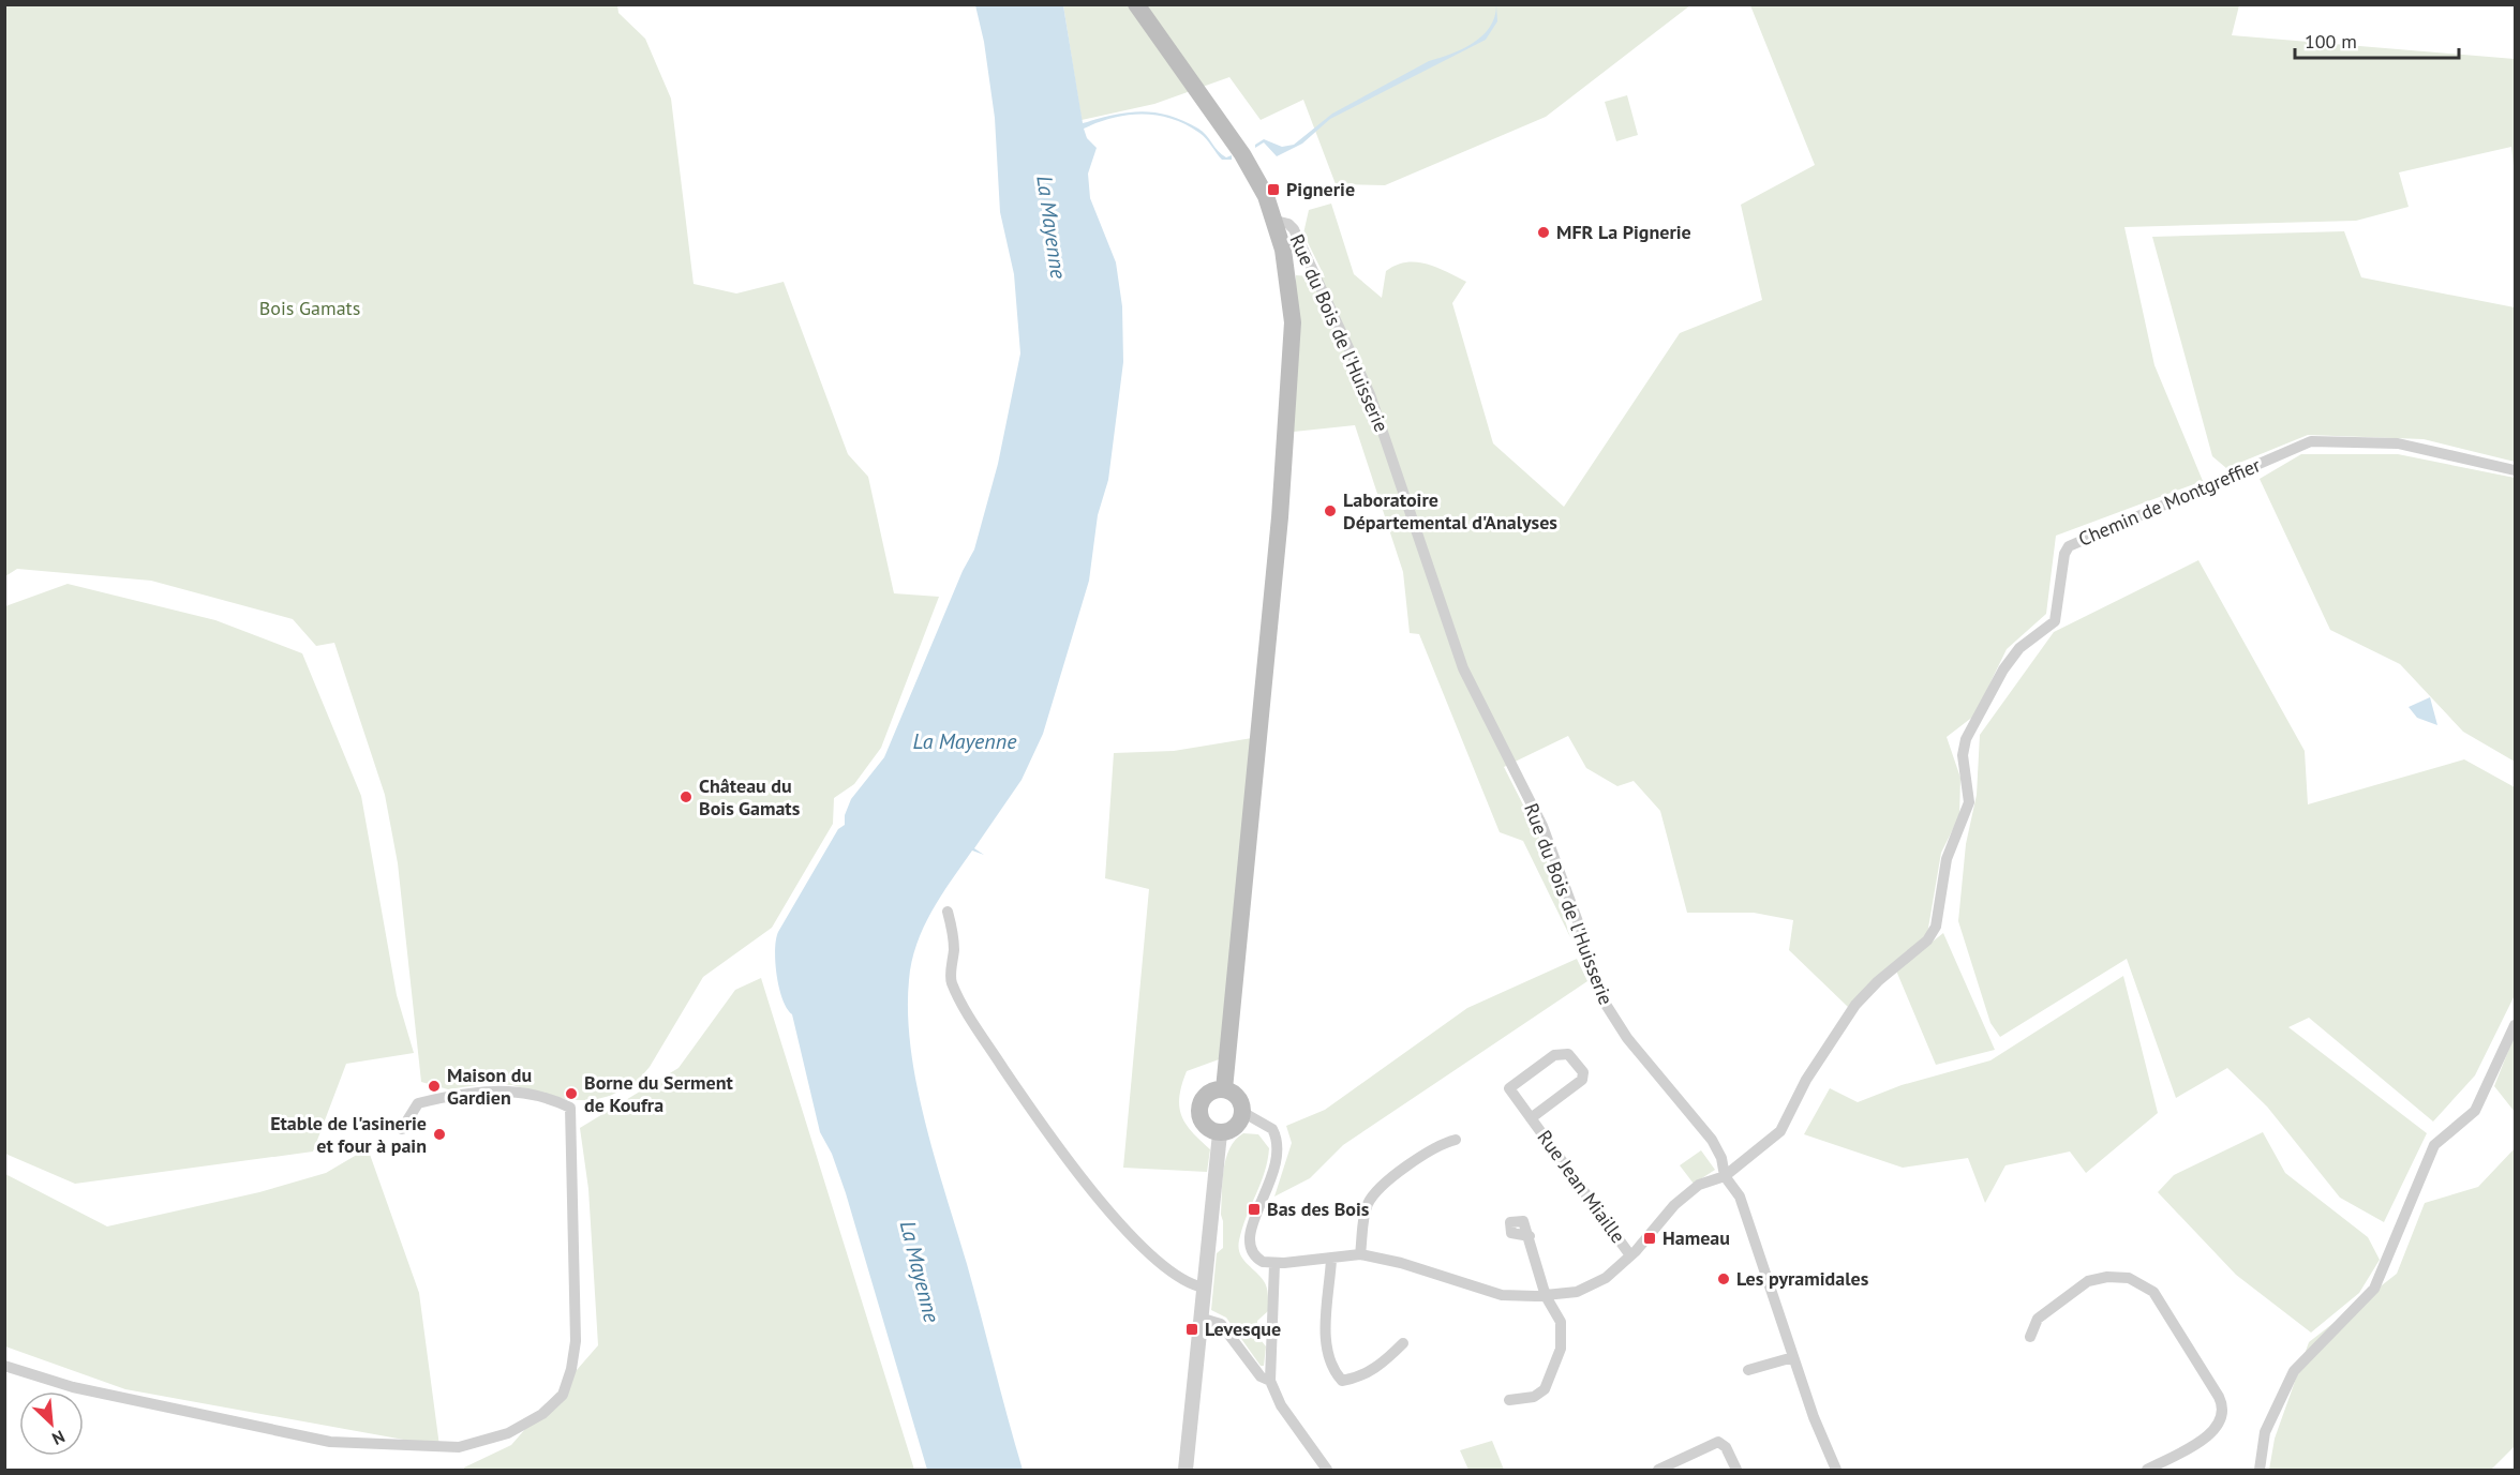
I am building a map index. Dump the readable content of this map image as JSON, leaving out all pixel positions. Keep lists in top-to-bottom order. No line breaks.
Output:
{"streets":{"street":["Rue du Bois de l'Huisserie","Chemin de Montgreffier","Rue Jean Miaille"]},"crossings":[["Rue du Bois de l'Huisserie","Chemin de Montgreffier"]],"water":["La Mayenne"],"parks":["Bois Gamats"],"places":{"transit":["Pignerie","Bas des Bois","Hameau","Levesque"],"other":["MFR La Pignerie","Laboratoire Départemental d'Analyses","Château du Bois Gamats","Maison du Gardien","Borne du Serment de Koufra","Etable de l'asinerie et four à pain","Les pyramidales"]},"scale_bar":"100 m","north":"bottom right"}
